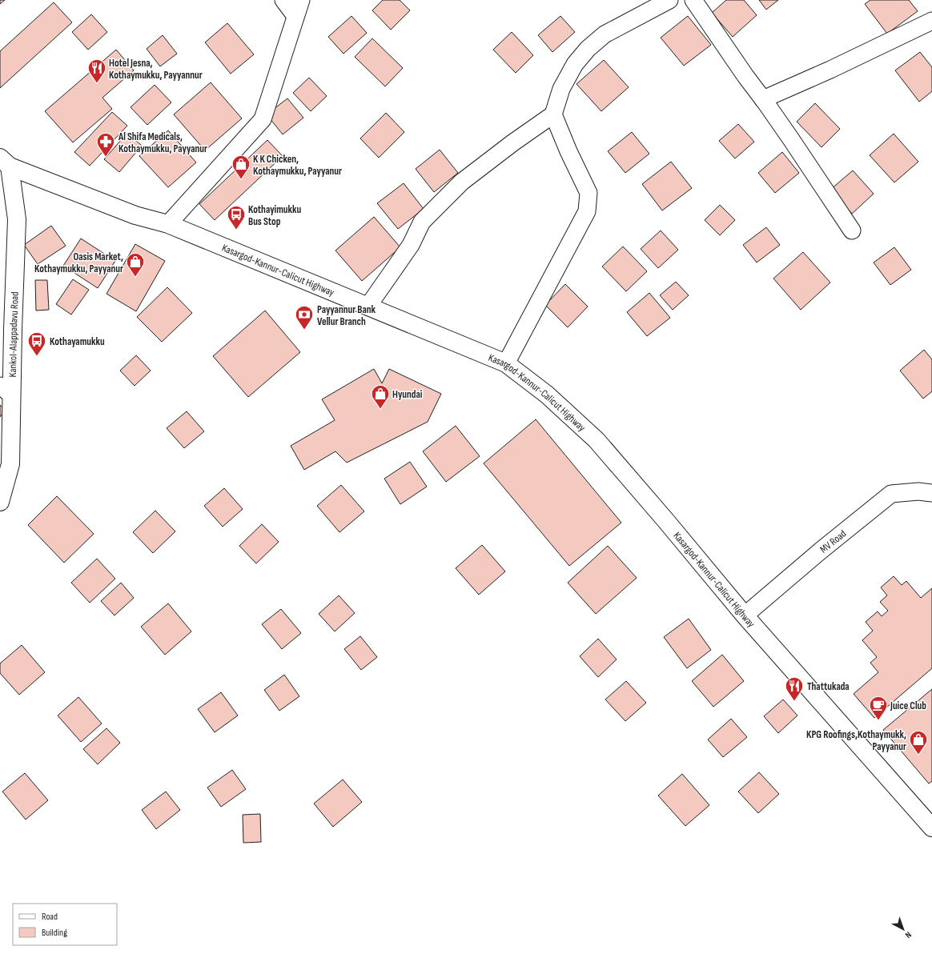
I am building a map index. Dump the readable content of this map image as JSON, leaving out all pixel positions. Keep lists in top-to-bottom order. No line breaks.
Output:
{"streets":{"main road":["Kasargod-Kannur-Calicut Highway","Kankol-Alappadavu Road"],"street":["MV Road"]},"crossings":[["Kasargod-Kannur-Calicut Highway","Kankol-Alappadavu Road"],["Kasargod-Kannur-Calicut Highway","MV Road"]],"places":{"restaurant":["Hotel Jesna, Kothaymukku, Payyannur","Thattukada"],"pharmacy":["Al Shifa Medicals, Kothaymukku, Payyanur"],"shop":["K K Chicken, Kothaymukku, Payyanur","Oasis Market, Kothaymukku, Payyanur","Hyundai","KPG Roofings,Kothaymukk, Payyanur"],"bus stop":["Kothayimukku Bus Stop","Kothayamukku"],"bank":["Payyannur Bank Vellur Branch"],"cafe":["Juice Club"]},"legend":["Road","Building"],"north":"bottom right"}
